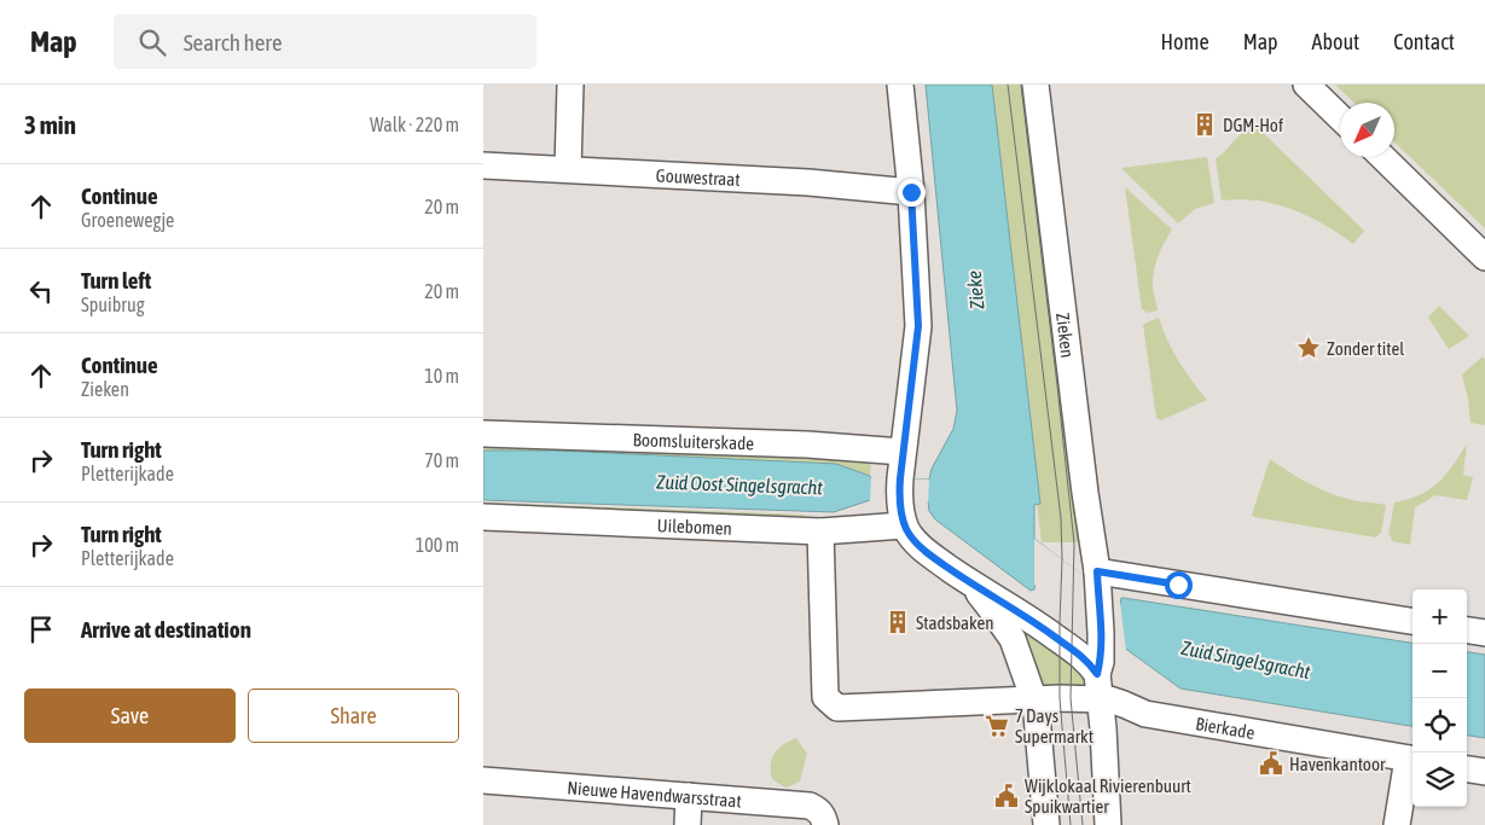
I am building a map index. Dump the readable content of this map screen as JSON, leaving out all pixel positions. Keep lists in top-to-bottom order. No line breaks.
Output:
{"streets":{"street":["Gouwestraat","Zieken","Boomsluiterskade","Uilebomen","Bierkade","Nieuwe Havendwarsstraat"]},"crossings":[["Zieken","Bierkade"],["Uilebomen","Bierkade"]],"water":["Zieke","Zuid Oost Singelsgracht","Zuid Singelsgracht"],"places":{"building":["DGM-Hof","Stadsbaken"],"place":["Zonder titel"],"supermarket":["7 Days Supermarkt"],"public building":["Havenkantoor","Wijklokaal Rivierenbuurt Spuikwartier"]},"north":"bottom left","page":{"header":"Map","search":"Search here","nav":["Home","Map","About","Contact"],"heading":["3 min","Walk · 220 m"],"list":[["Continue","Groenewegje","20 m"],["Turn left","Spuibrug","20 m"],["Continue","Zieken","10 m"],["Turn right","Pletterijkade","70 m"],["Turn right","Pletterijkade","100 m"],"Arrive at destination"],"map_buttons":["+","−"],"buttons":["Save","Share"]}}
